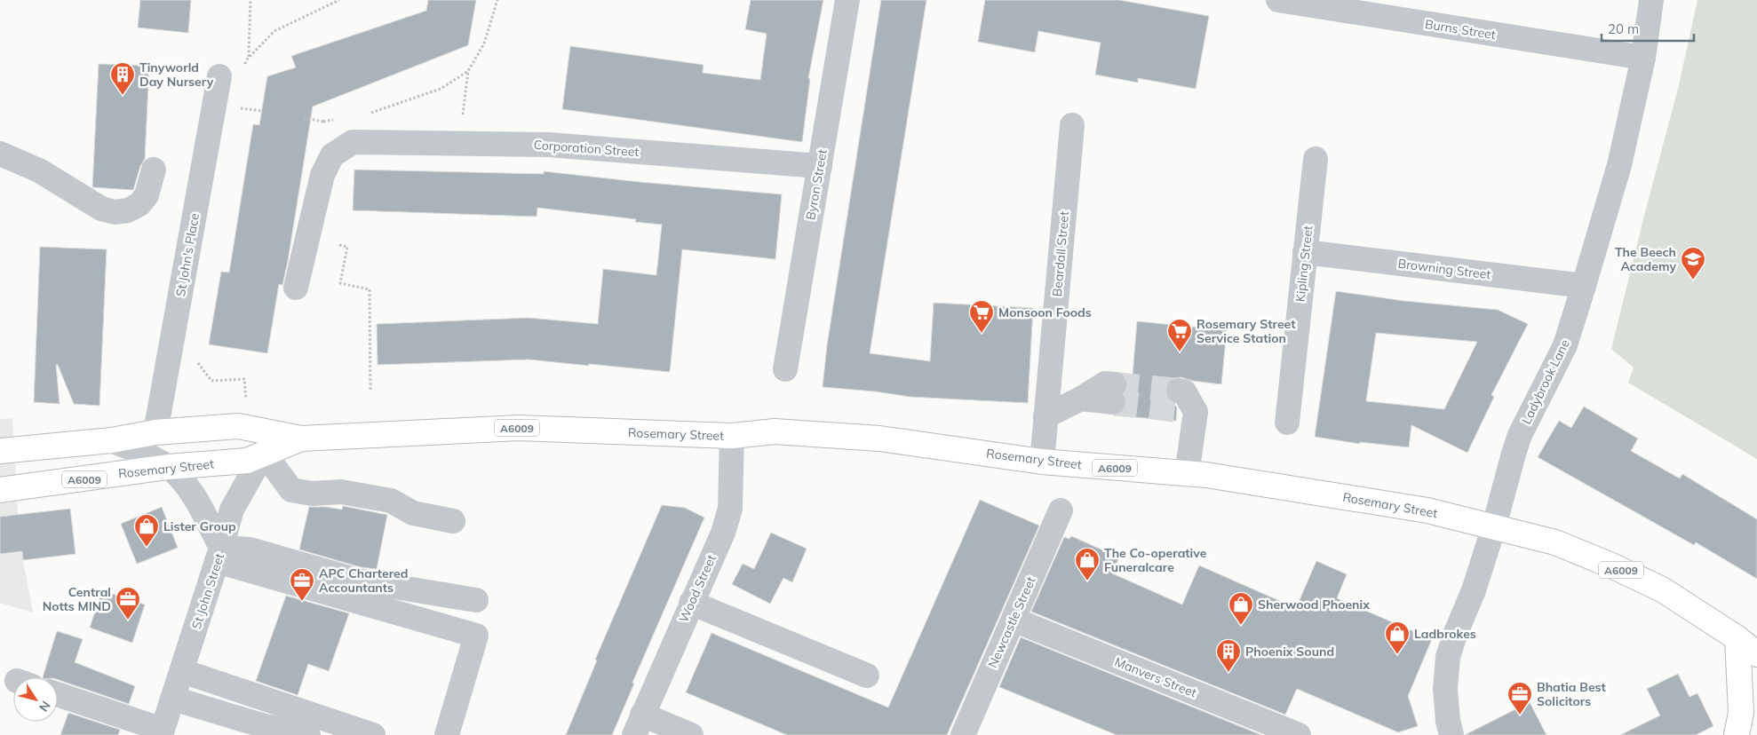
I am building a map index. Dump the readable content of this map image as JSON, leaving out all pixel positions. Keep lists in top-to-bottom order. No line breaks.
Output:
{"streets":{"highway":["A6009","Rosemary Street"],"street":["Burns Street","Corporation Street","Byron Street","Beardall Street","St John's Place","Kipling Street","Browning Street","Ladybrook Lane","Wood Street","St John Street","Newcastle Street","Manvers Street"]},"crossings":[["Burns Street","Ladybrook Lane"],["Corporation Street","Byron Street"],["Beardall Street","Rosemary Street"],["St John's Place","Rosemary Street"],["Kipling Street","Browning Street"],["Browning Street","Ladybrook Lane"],["Ladybrook Lane","Rosemary Street"],["Rosemary Street","Wood Street"],["Rosemary Street","St John Street"],["Newcastle Street","Manvers Street"]],"places":{"building":["Tinyworld Day Nursery","Phoenix Sound"],"school or university":["The Beech Academy"],"supermarket":["Monsoon Foods","Rosemary Street Service Station"],"shop":["Lister Group","The Co-operative Funeralcare","Sherwood Phoenix","Ladbrokes"],"office":["APC Chartered Accountants","Central Notts MIND","Bhatia Best Solicitors"]},"scale_bar":"20 m","north":"bottom right"}
